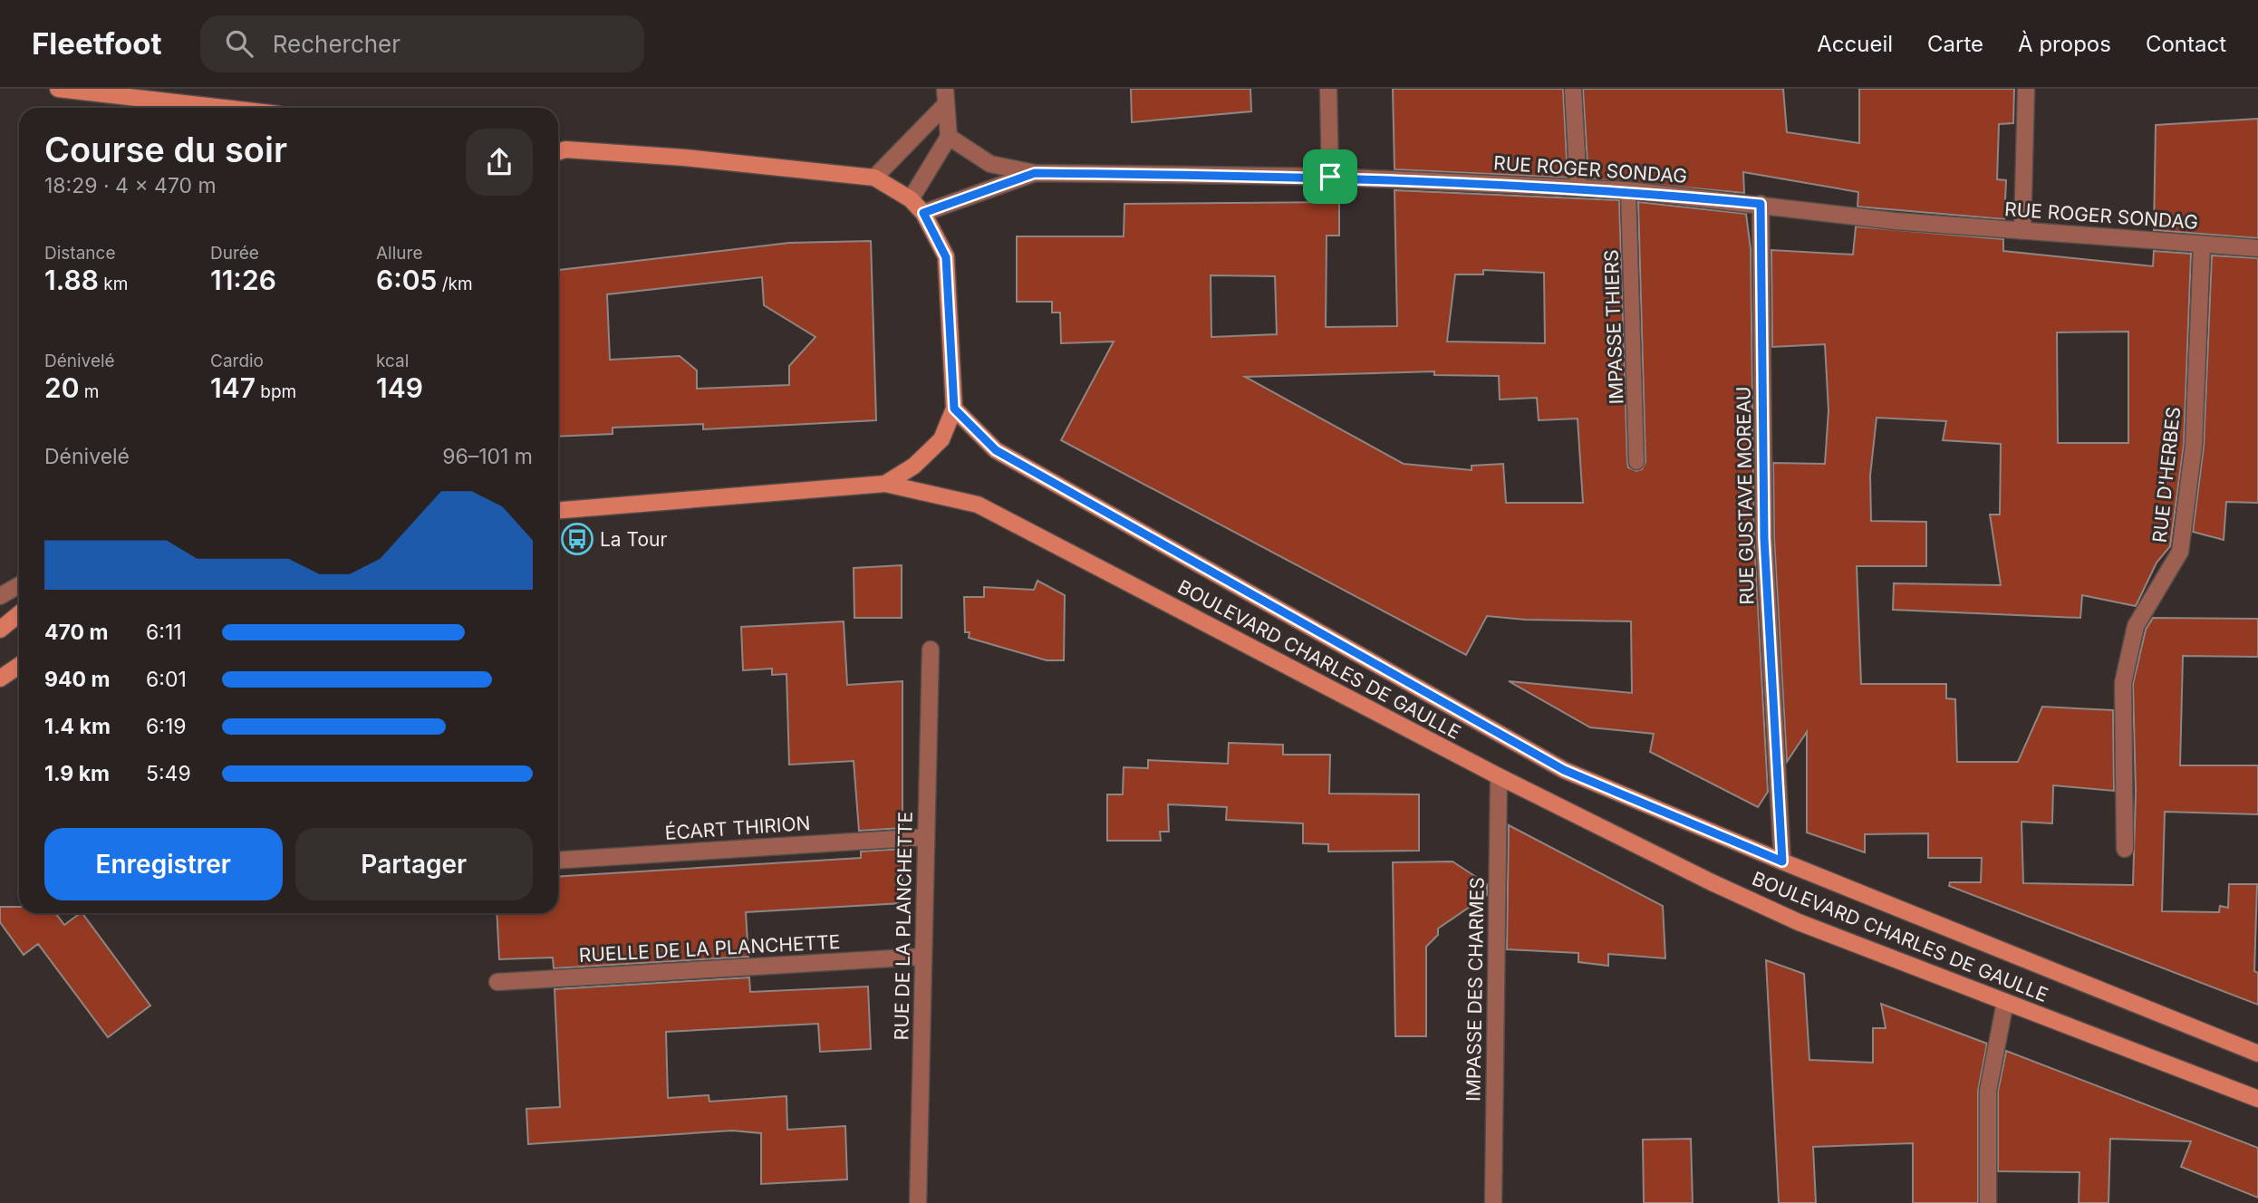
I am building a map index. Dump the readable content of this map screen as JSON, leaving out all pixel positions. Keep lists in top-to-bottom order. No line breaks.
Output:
{"streets":{"main road":["BOULEVARD CHARLES DE GAULLE"],"street":["RUE ROGER SONDAG","RUE D'HERBES","RUE GUSTAVE MOREAU","ÉCART THIRION","RUE DE LA PLANCHETTE","RUELLE DE LA PLANCHETTE","IMPASSE DES CHARMES"],"lane":["IMPASSE THIERS"]},"crossings":[["RUE ROGER SONDAG","IMPASSE THIERS"],["RUE ROGER SONDAG","RUE D'HERBES"],["RUE ROGER SONDAG","RUE GUSTAVE MOREAU"],["RUE GUSTAVE MOREAU","BOULEVARD CHARLES DE GAULLE"],["BOULEVARD CHARLES DE GAULLE","IMPASSE DES CHARMES"],["ÉCART THIRION","RUE DE LA PLANCHETTE"],["RUE DE LA PLANCHETTE","RUELLE DE LA PLANCHETTE"]],"places":{"bus stop":["La Tour"]},"page":{"header":"Fleetfoot","search":"Rechercher","nav":["Accueil","Carte","À propos","Contact"],"heading":["Course du soir","18:29 · 4 × 470 m"],"stats":[["Distance","1.88 km"],["Durée","11:26"],["Allure","6:05 /km"],["Dénivelé","20 m"],["Cardio","147 bpm"],["kcal","149"]],"chart":["Dénivelé","96–101 m"],"list":[{"name":"470 m","note":"6:11"},{"name":"940 m","note":"6:01"},{"name":"1.4 km","note":"6:19"},{"name":"1.9 km","note":"5:49"}],"buttons":["Enregistrer","Partager"]}}
